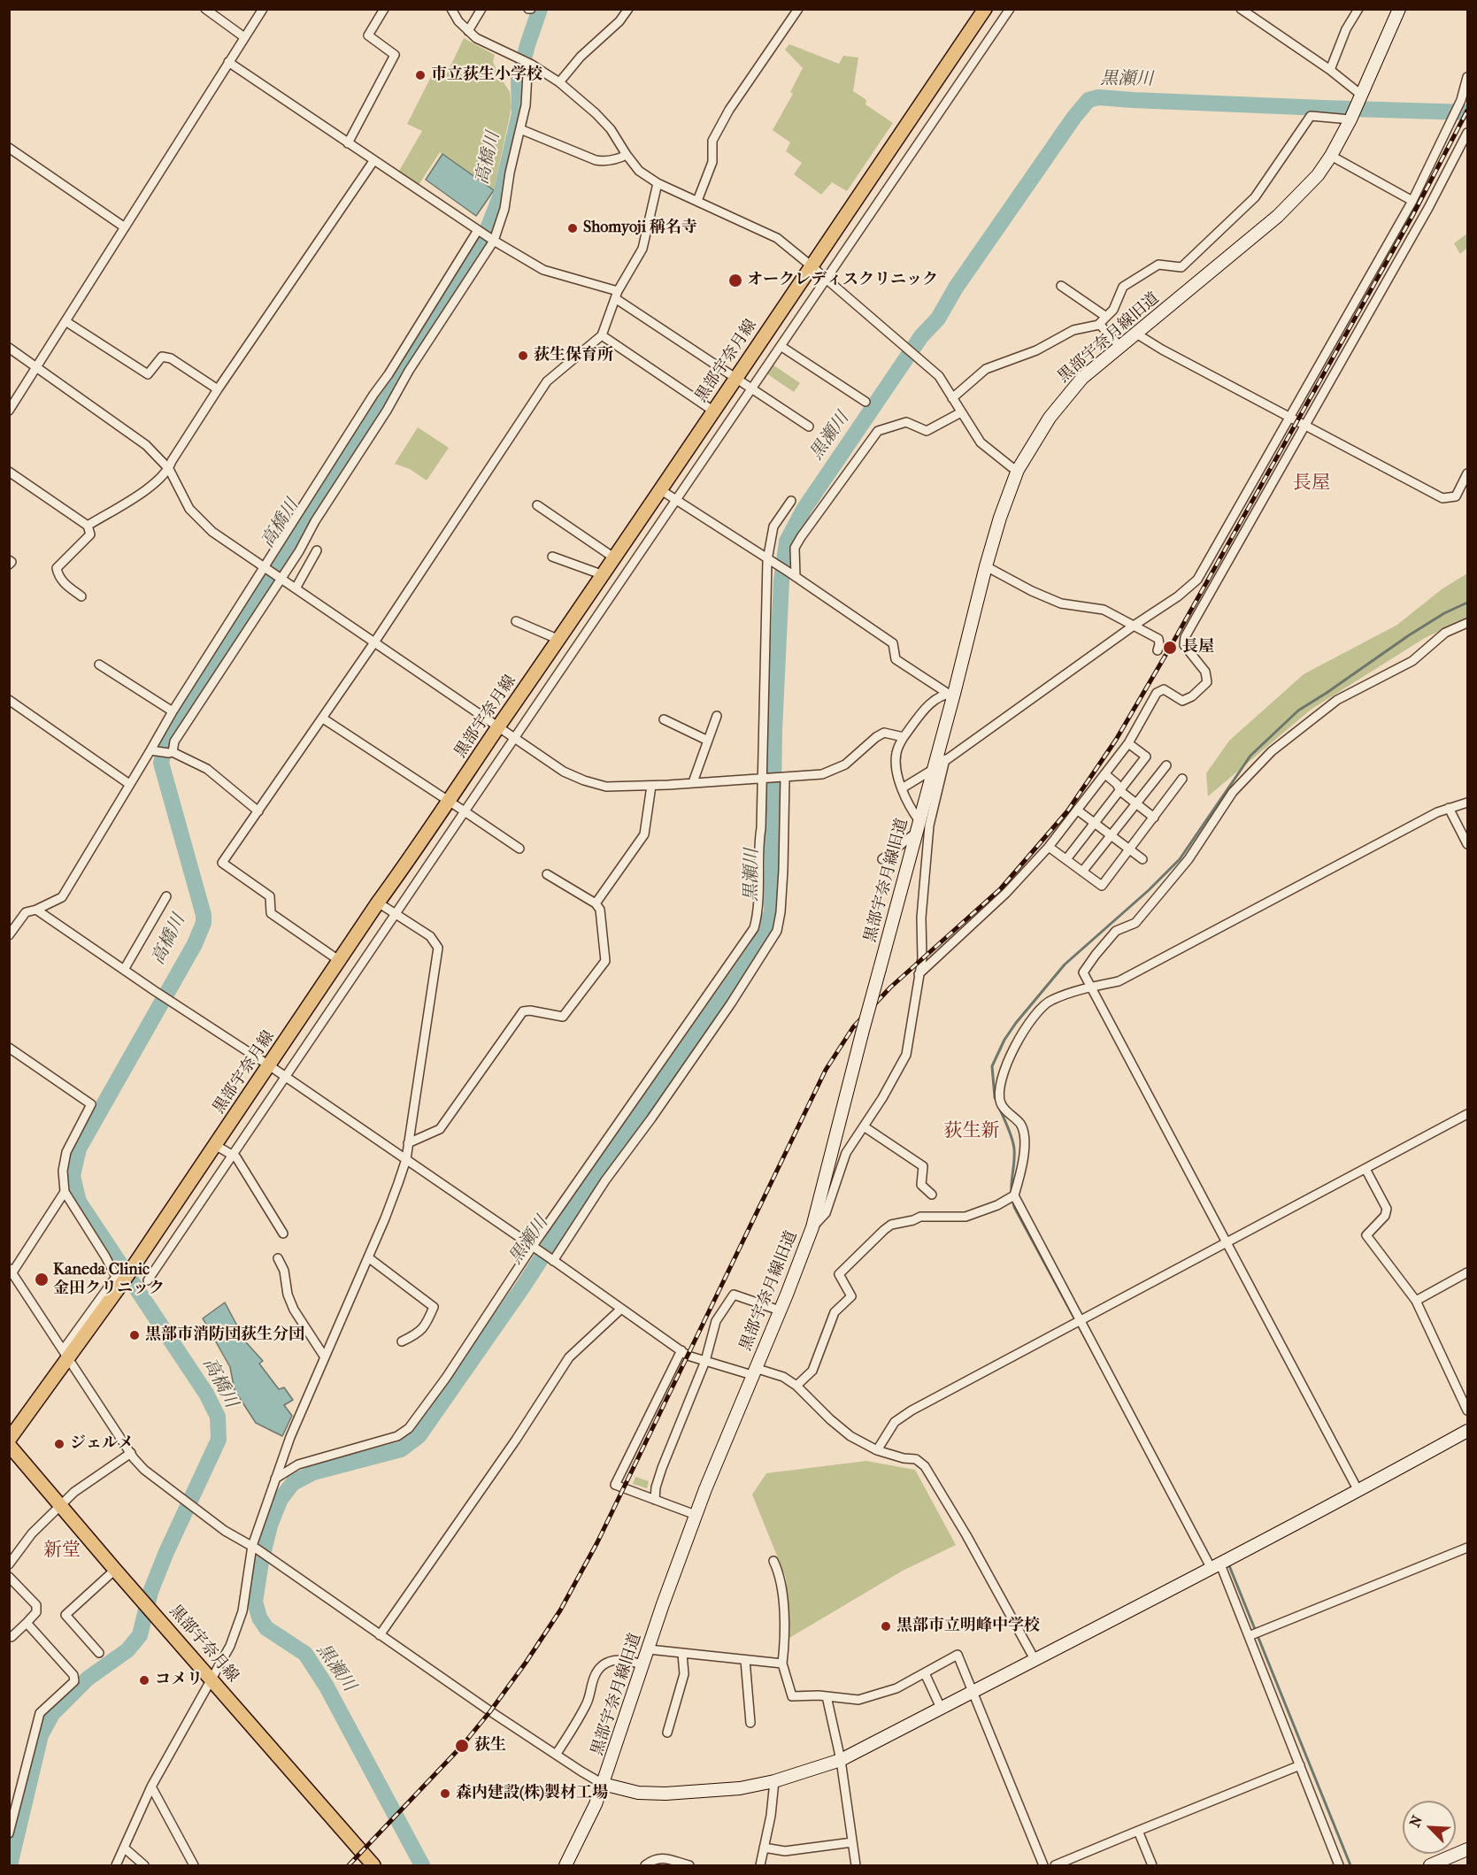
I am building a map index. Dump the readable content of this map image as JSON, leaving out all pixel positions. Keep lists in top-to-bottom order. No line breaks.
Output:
{"streets":{"main road":["黒部宇奈月線"],"street":["黒部宇奈月線旧道"]},"districts":["長屋","荻生新","新堂"],"water":["黒瀬川","高橋川"],"places":["市立荻生小学校","Shomyoji 稱名寺","オークレディスクリニック","荻生保育所","長屋","Kaneda Clinic 金田クリニック","黒部市消防団荻生分団","ジェルメ","黒部市立明峰中学校","コメリ","荻生","森内建設(株)製材工場"],"north":"top left"}
